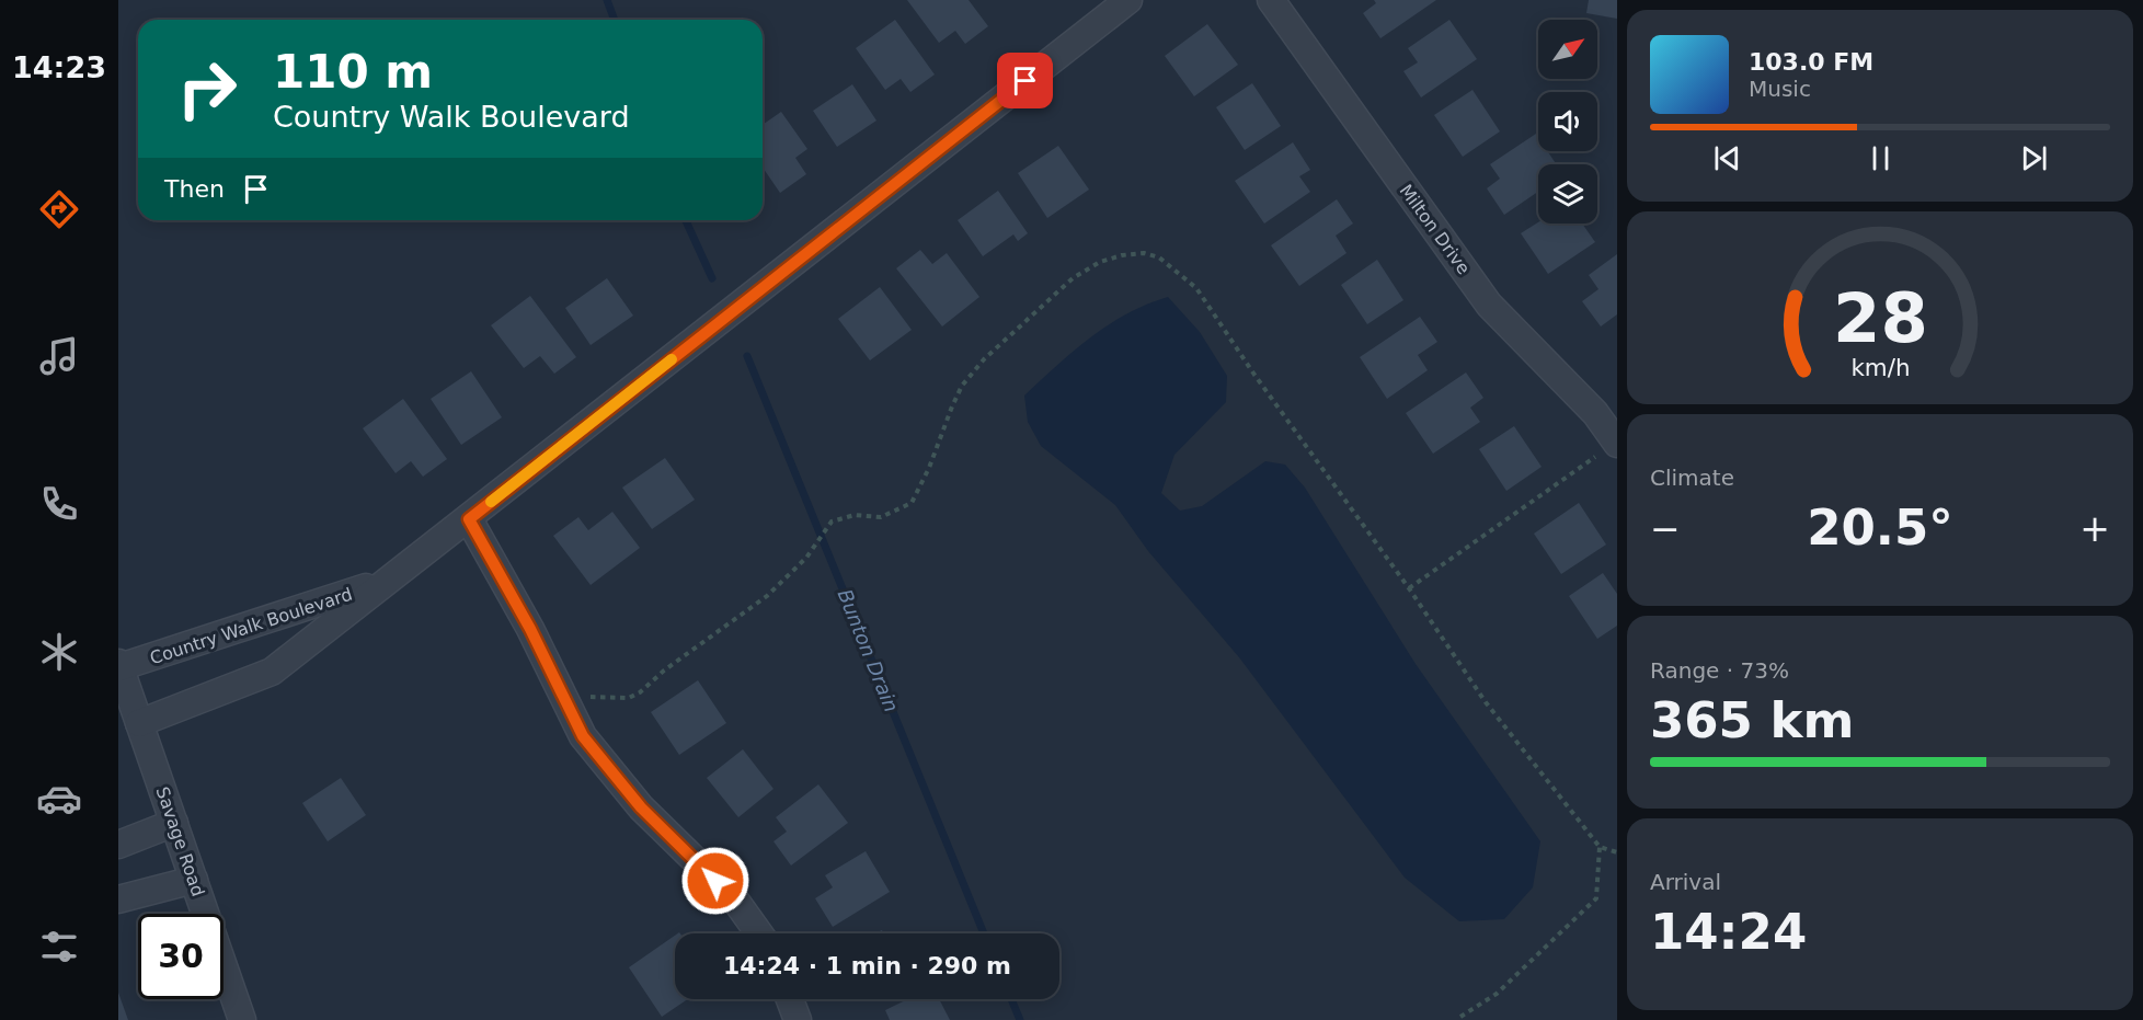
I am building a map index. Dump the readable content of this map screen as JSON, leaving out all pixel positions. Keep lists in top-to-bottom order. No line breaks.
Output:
{"streets":{"street":["Milton Drive","Country Walk Boulevard","Savage Road"]},"crossings":[["Country Walk Boulevard","Savage Road"]],"water":["Bunton Drain"],"north":"top right","page":{"tabs":"14:23","turn":["110 m","Country Walk Boulevard"],"song":["103.0 FM","Music"],"then":"Then","tile":["Climate",["Range · 73%","365 km"],["Arrival","14:24"]],"heat":["−","20.5°","+"],"limit":"30","trip":"14:24 · 1 min · 290 m","gauge":["28","km/h"]}}
